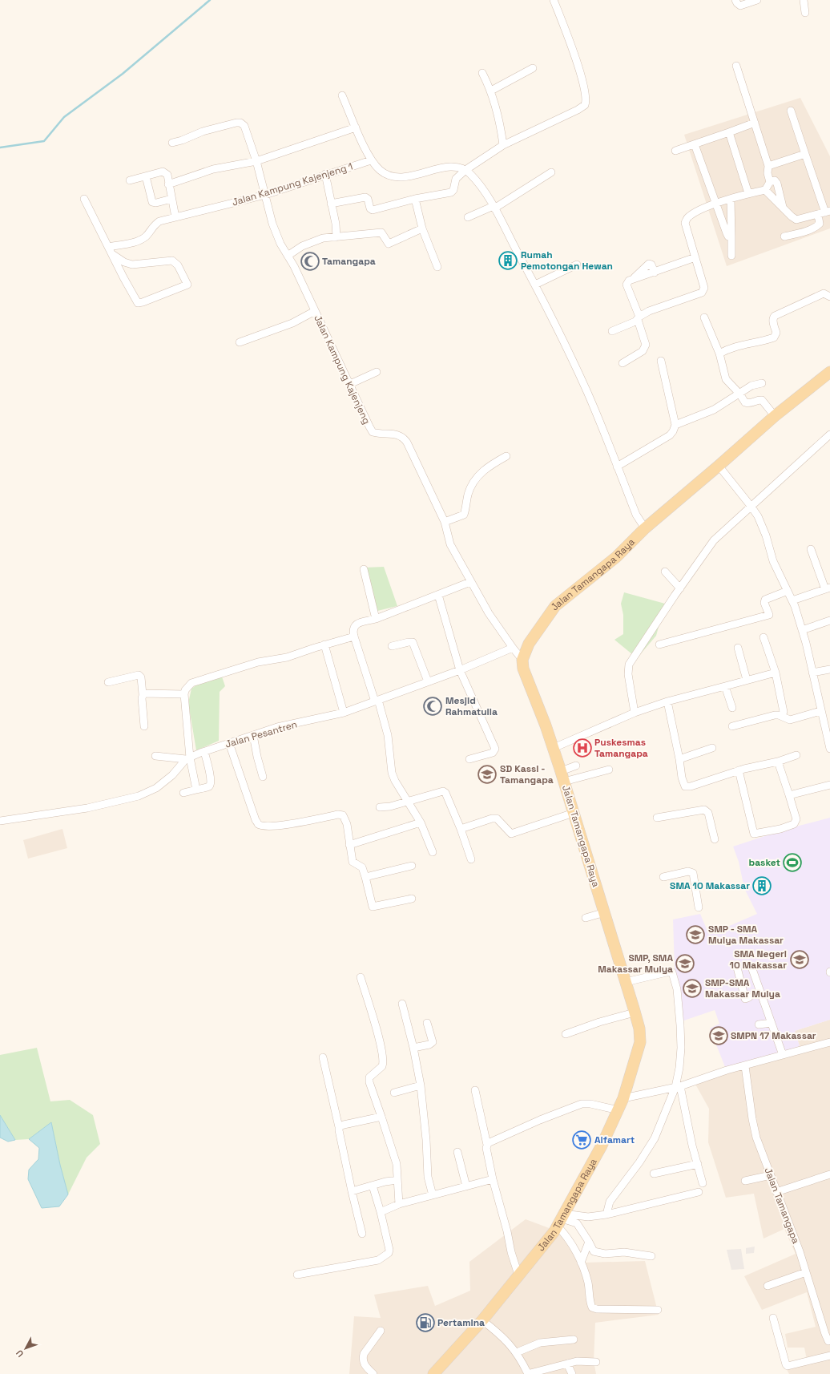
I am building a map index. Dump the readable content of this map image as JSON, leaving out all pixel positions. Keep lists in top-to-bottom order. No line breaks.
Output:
{"streets":{"main road":["Jalan Tamangapa Raya"],"street":["Jalan Kampung Kajenjeng 1","Jalan Kampung Kajenjeng","Jalan Pesantren","Jalan Tamangapa"]},"crossings":[["Jalan Kampung Kajenjeng 1","Jalan Kampung Kajenjeng"],["Jalan Kampung Kajenjeng","Jalan Pesantren"]],"places":{"building":["Rumah Pemotongan Hewan","SMA 10 Makassar"],"mosque":["Tamangapa","Mesjid Rahmatulla"],"hospital":["Puskesmas Tamangapa"],"school or university":["SD Kassi - Tamangapa","SMP - SMA Mulya Makassar","SMA Negeri 10 Makassar","SMP, SMA Makassar Mulya","SMP-SMA Makassar Mulya","SMPN 17 Makassar"],"sports":["basket"],"supermarket":["Alfamart"],"fuel station":["Pertamina"]},"north":"bottom left"}
